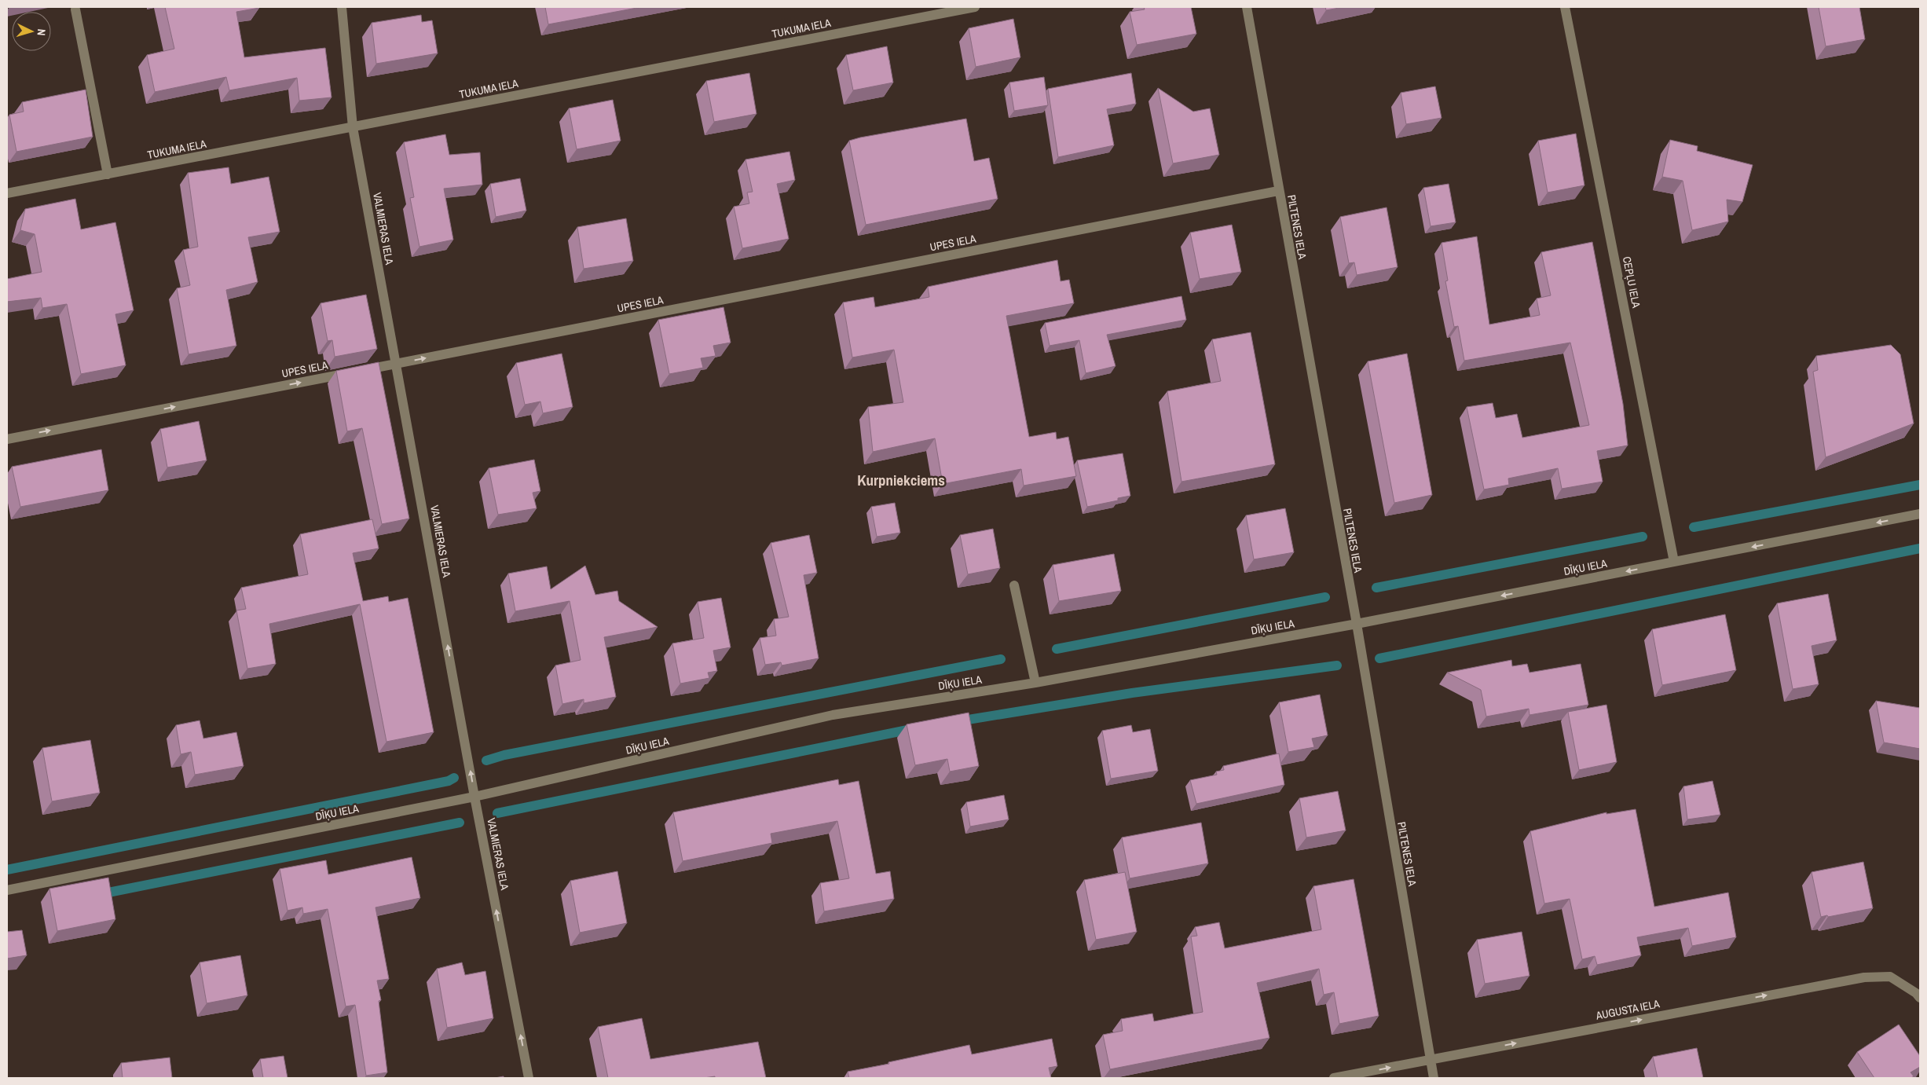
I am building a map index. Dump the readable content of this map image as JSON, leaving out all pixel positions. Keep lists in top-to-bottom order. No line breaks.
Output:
{"streets":{"street":["TUKUMA IELA","PILTENES IELA","VALMIERAS IELA","UPES IELA","CEPĻU IELA","DĪĶU IELA","AUGUSTA IELA"]},"crossings":[["TUKUMA IELA","VALMIERAS IELA"],["PILTENES IELA","UPES IELA"],["PILTENES IELA","DĪĶU IELA"],["PILTENES IELA","AUGUSTA IELA"],["VALMIERAS IELA","UPES IELA"],["VALMIERAS IELA","DĪĶU IELA"],["CEPĻU IELA","DĪĶU IELA"]],"one_way":["VALMIERAS IELA","UPES IELA","AUGUSTA IELA"],"districts":["Kurpniekciems"],"north":"right"}
